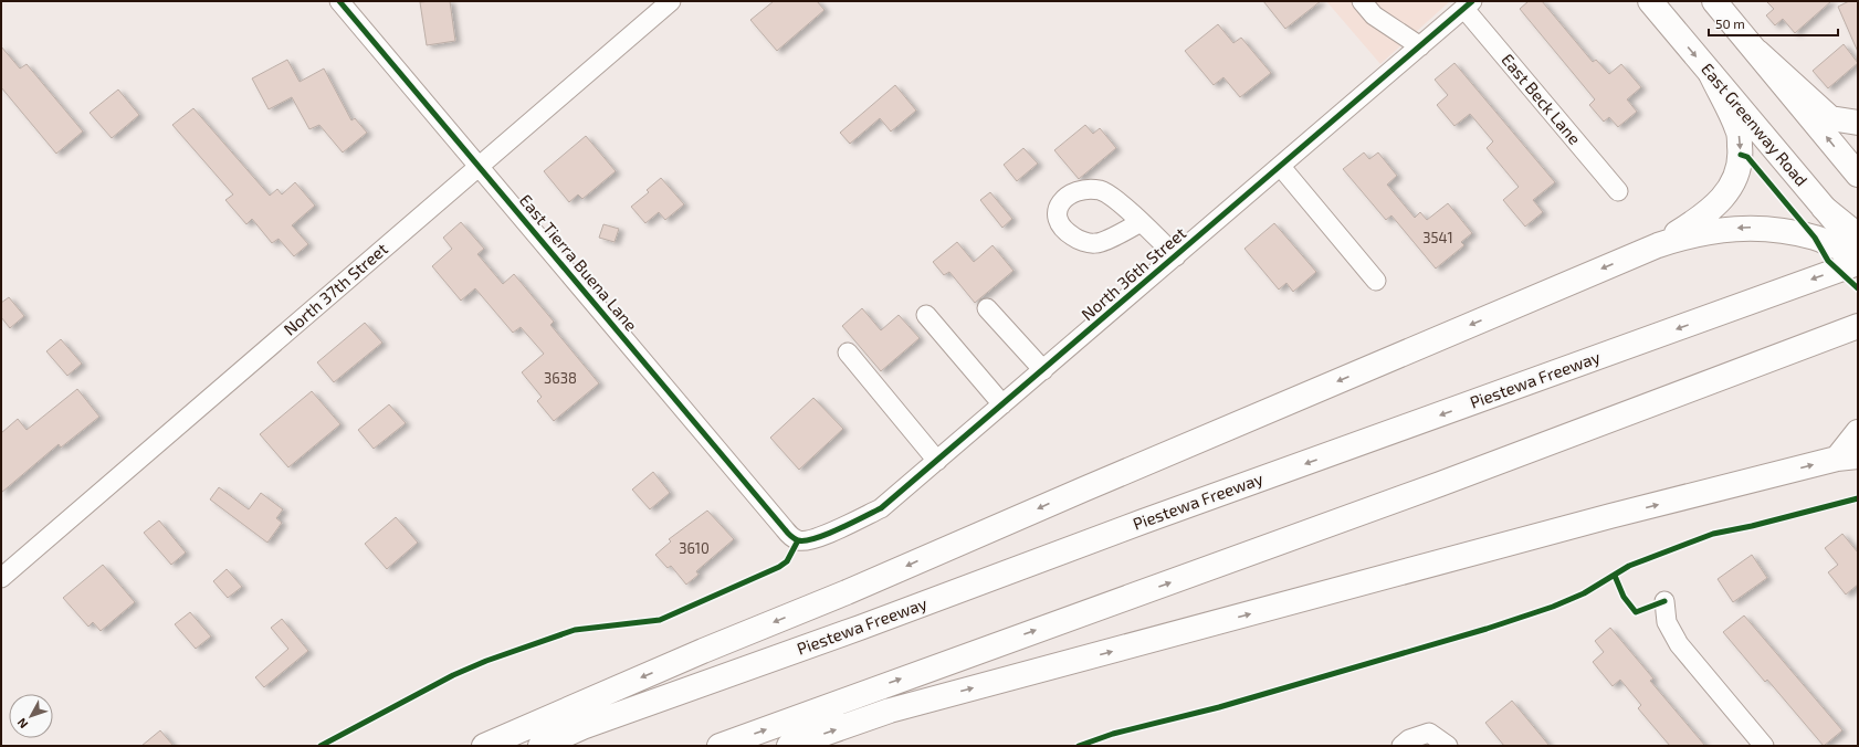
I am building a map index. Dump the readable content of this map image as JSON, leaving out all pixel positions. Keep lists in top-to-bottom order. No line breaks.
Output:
{"streets":{"main road":["East Greenway Road","Piestewa Freeway"],"street":["East Beck Lane","East Tierra Buena Lane","North 36th Street","North 37th Street"]},"crossings":[["East Beck Lane","North 36th Street"],["East Tierra Buena Lane","North 36th Street"],["East Tierra Buena Lane","North 37th Street"]],"house_numbers":["3541","3638","3610"],"scale_bar":"50 m","north":"bottom left"}
